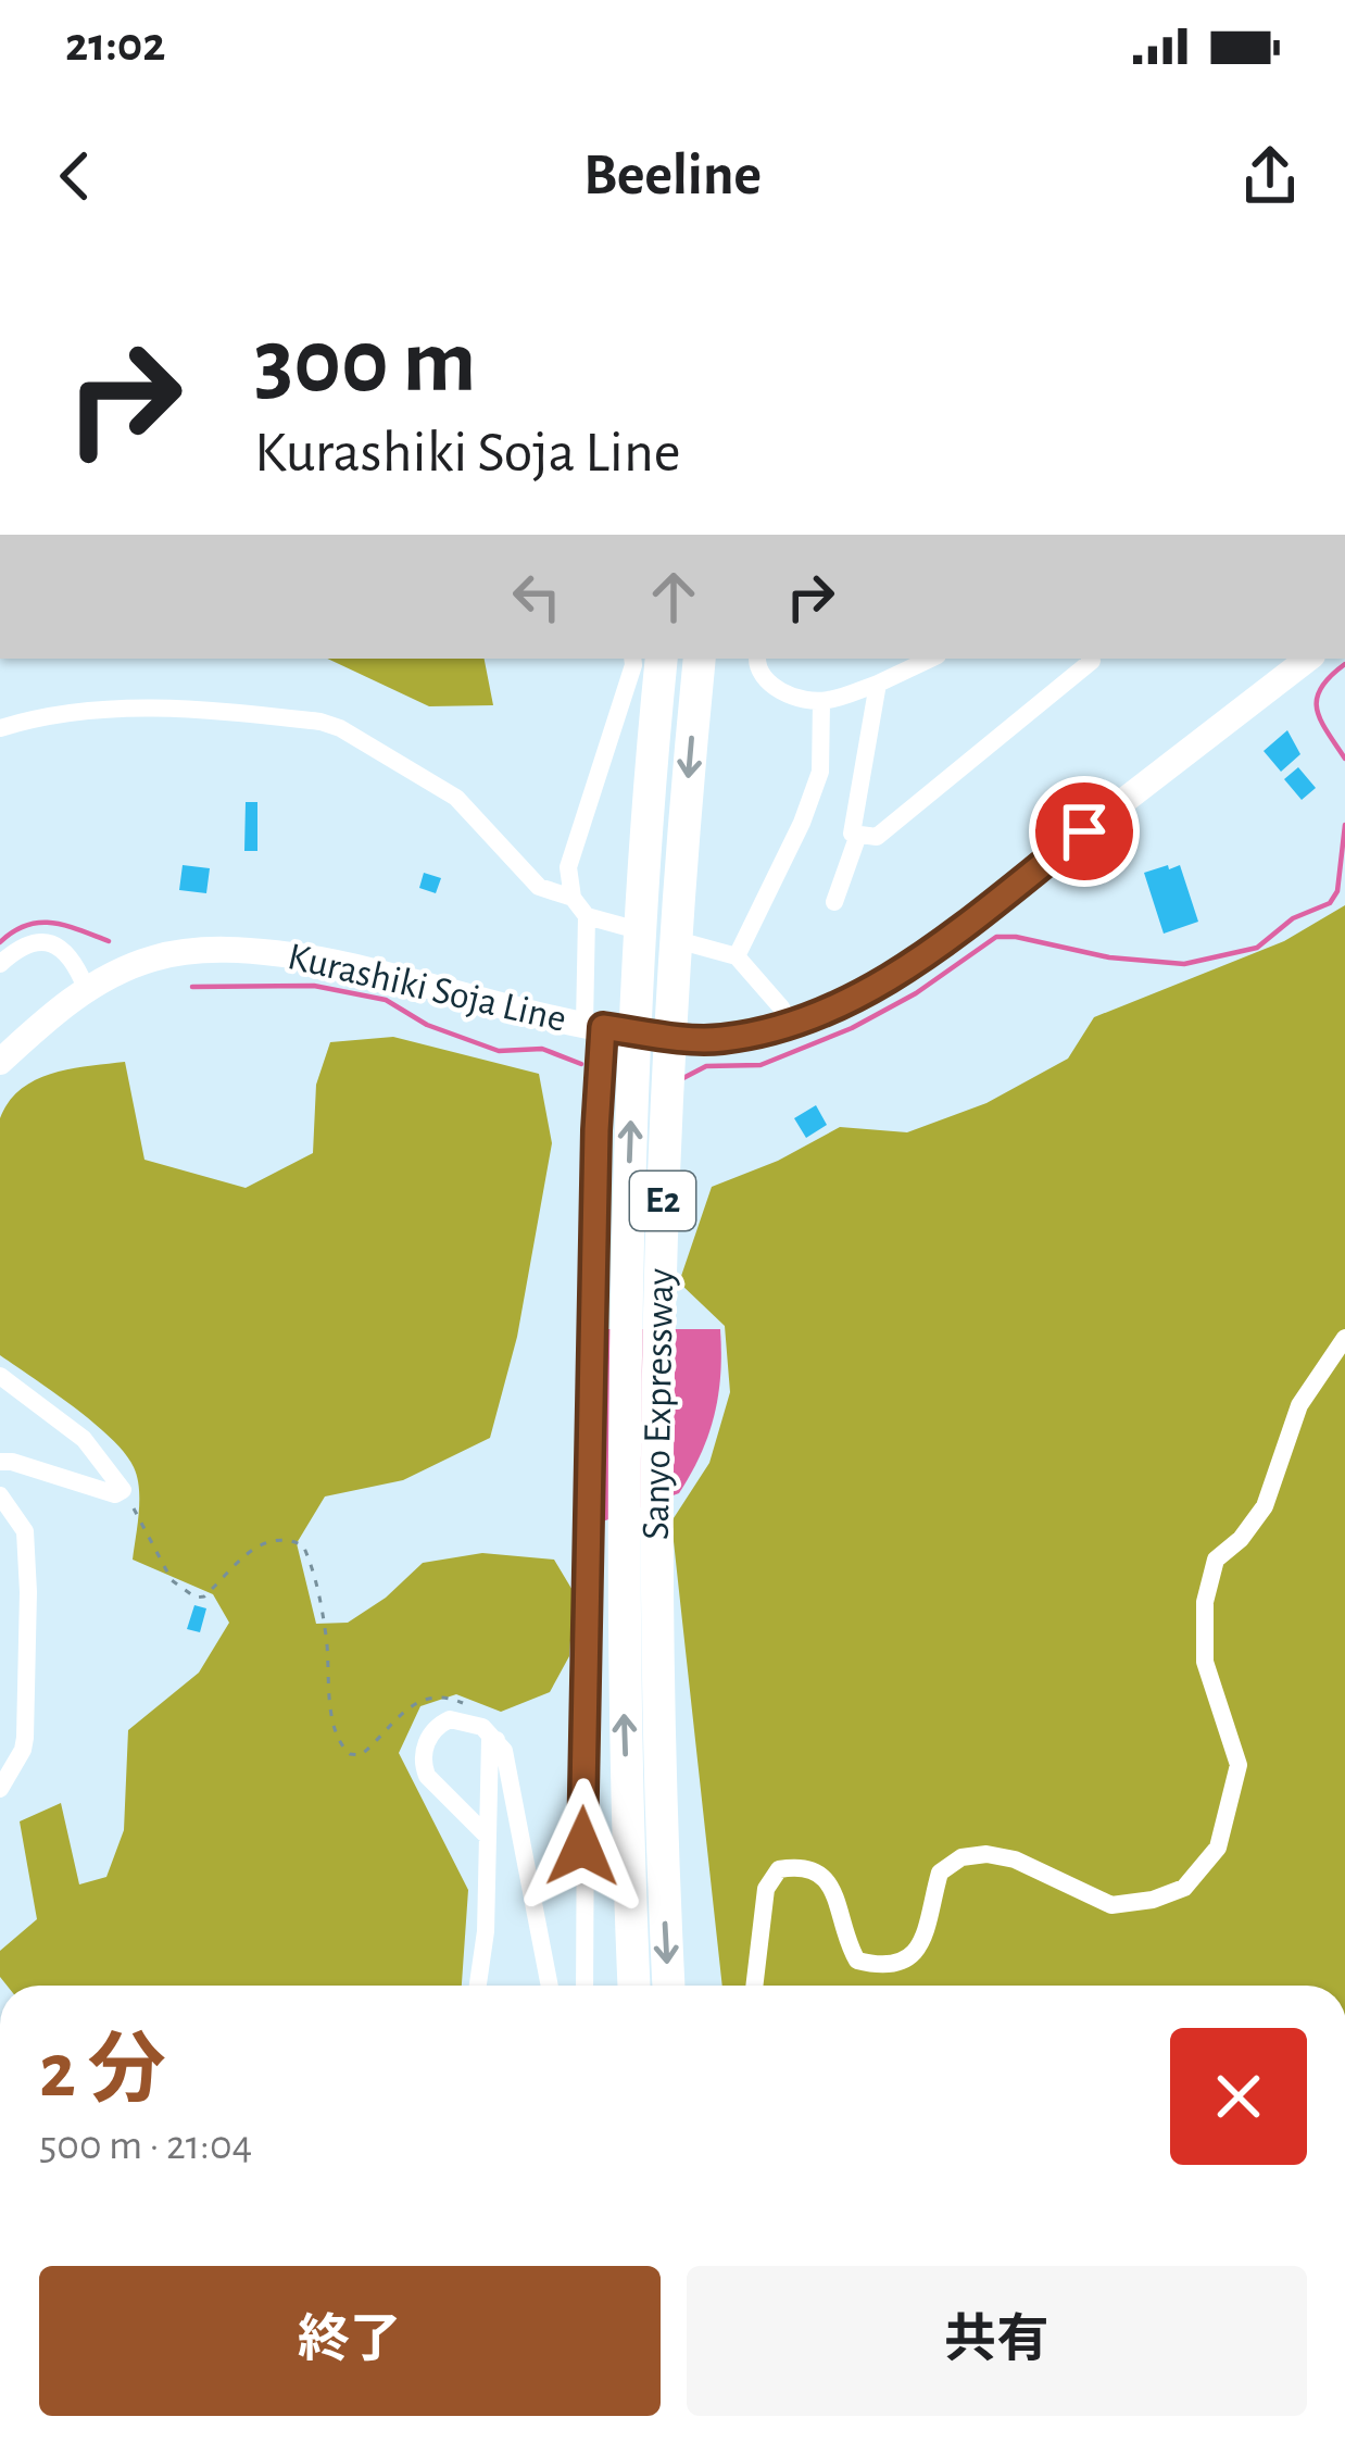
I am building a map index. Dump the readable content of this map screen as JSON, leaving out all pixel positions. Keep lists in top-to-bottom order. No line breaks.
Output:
{"streets":{"highway":["E2","Sanyo Expressway"],"main road":["Kurashiki Soja Line"]},"page":{"status":"21:02","header":"Beeline","turn":["300 m","Kurashiki Soja Line"],"heading":["2 分","500 m · 21:04"],"buttons":["終了","共有"]}}
